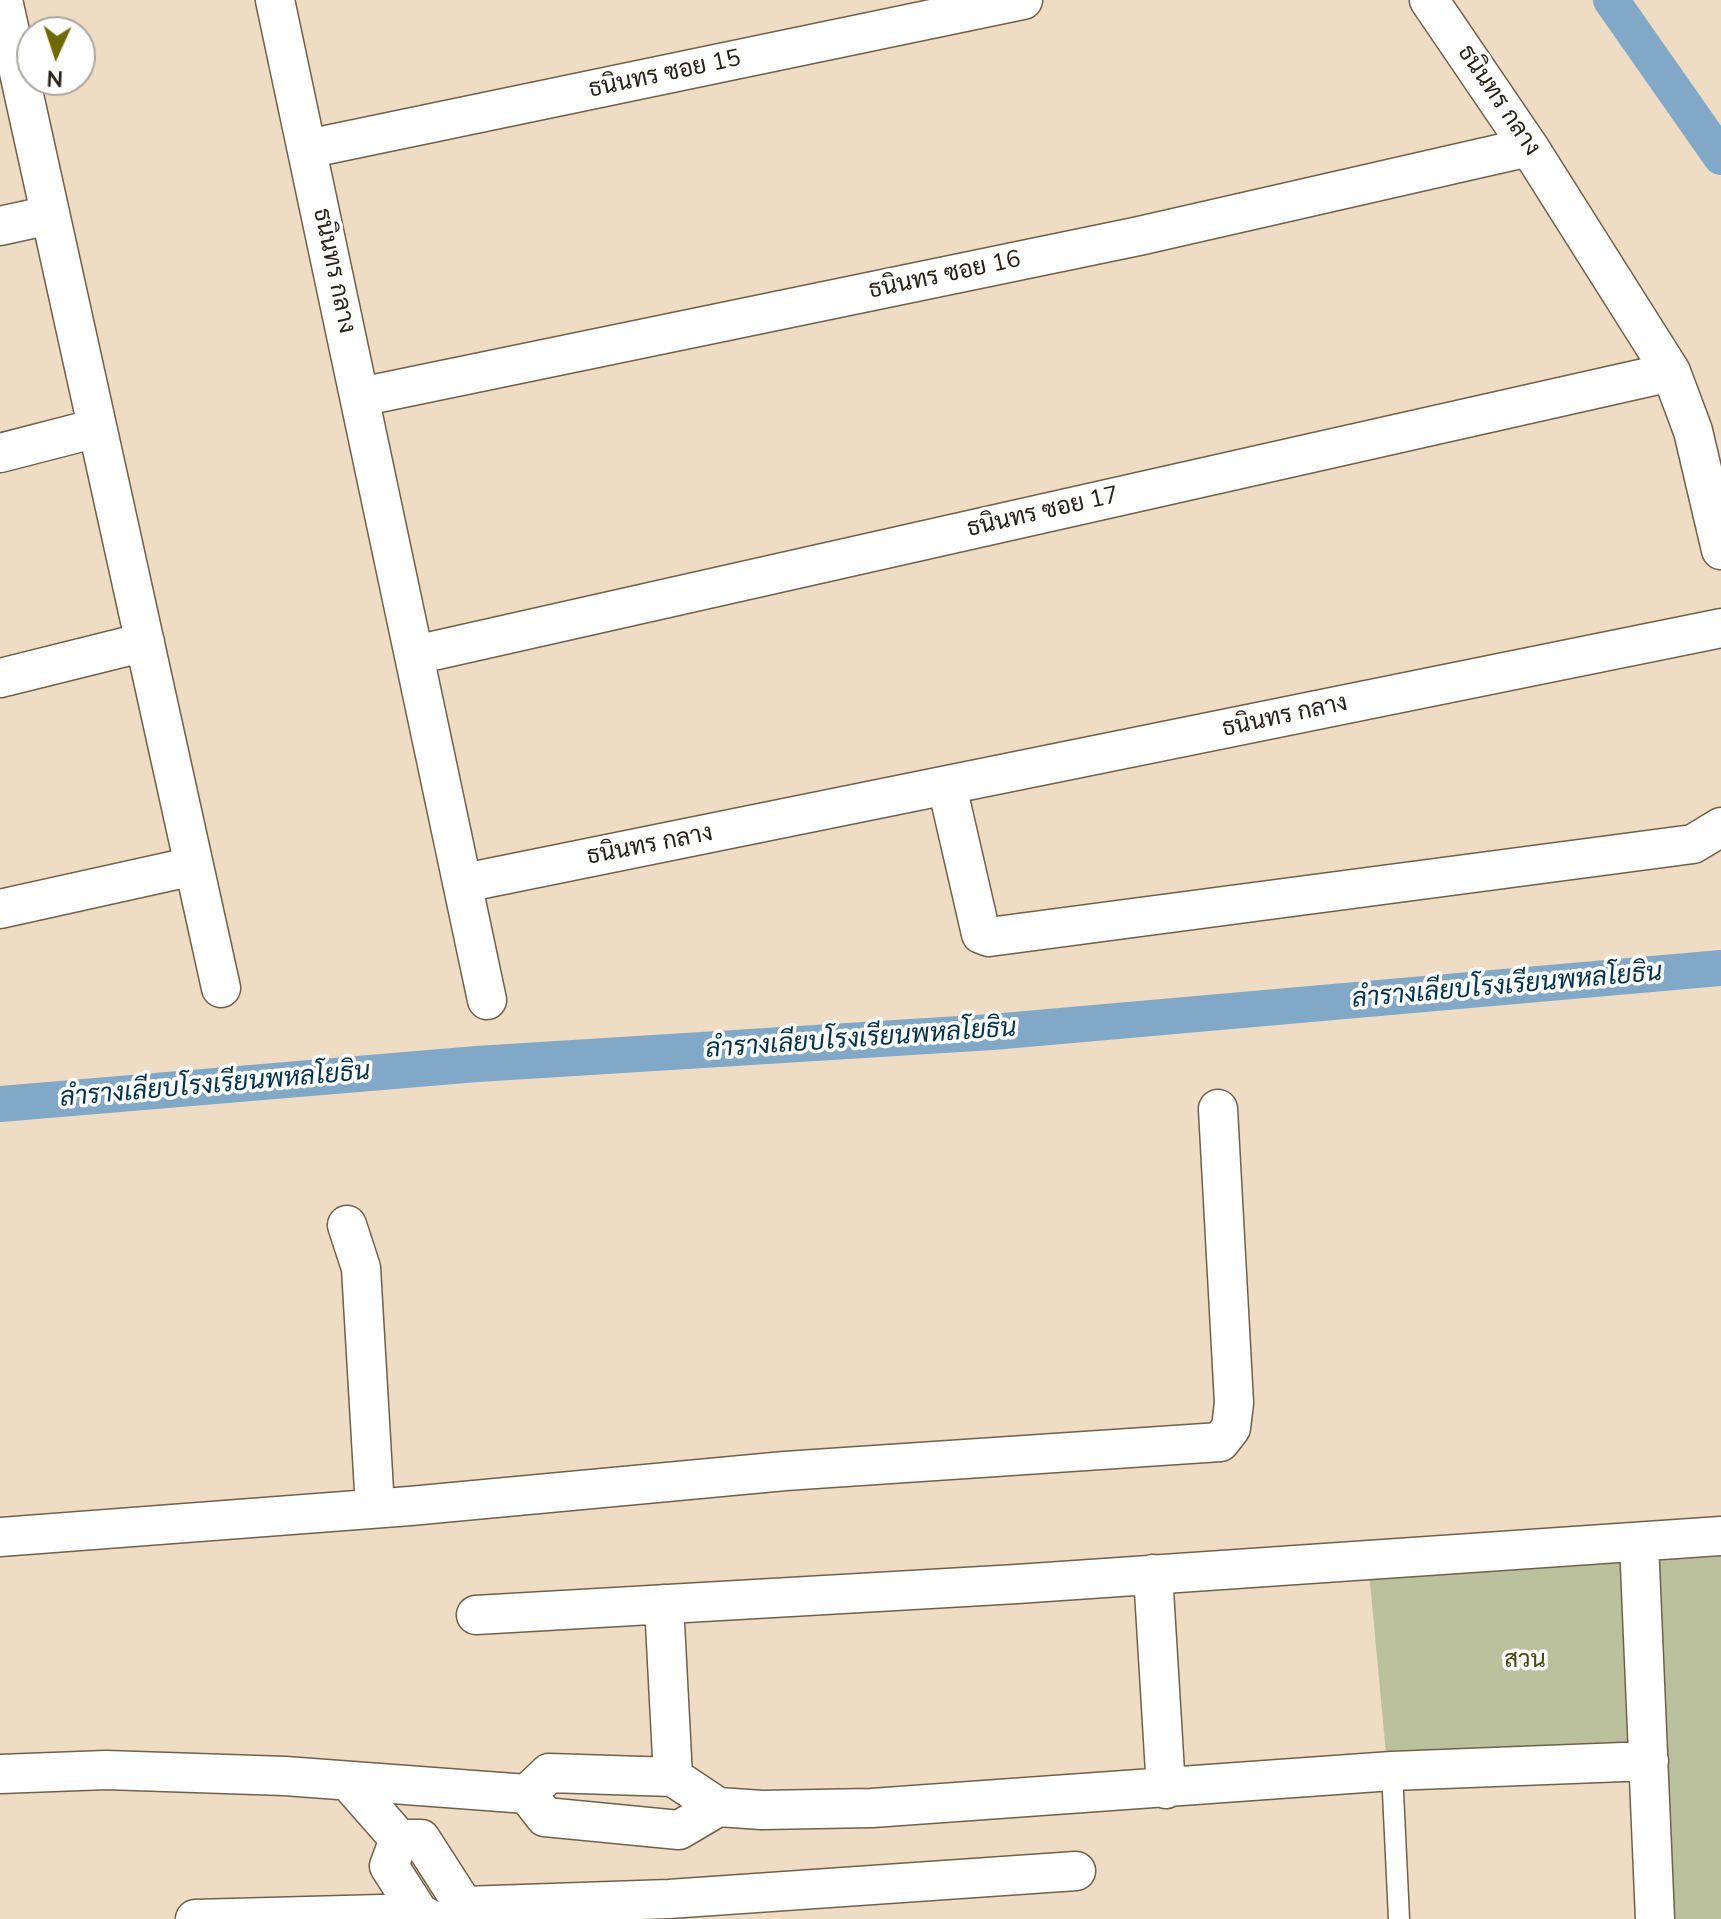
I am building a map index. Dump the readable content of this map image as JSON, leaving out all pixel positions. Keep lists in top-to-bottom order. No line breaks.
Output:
{"streets":{"street":["ธนินทร ซอย 15","ธนินทร กลาง","ธนินทร ซอย 16","ธนินทร ซอย 17"]},"crossings":[["ธนินทร ซอย 15","ธนินทร กลาง"],["ธนินทร กลาง","ธนินทร ซอย 16"],["ธนินทร กลาง","ธนินทร ซอย 17"]],"water":["ลำรางเลียบโรงเรียนพหลโยธิน"],"parks":["สวน"],"north":"bottom"}
